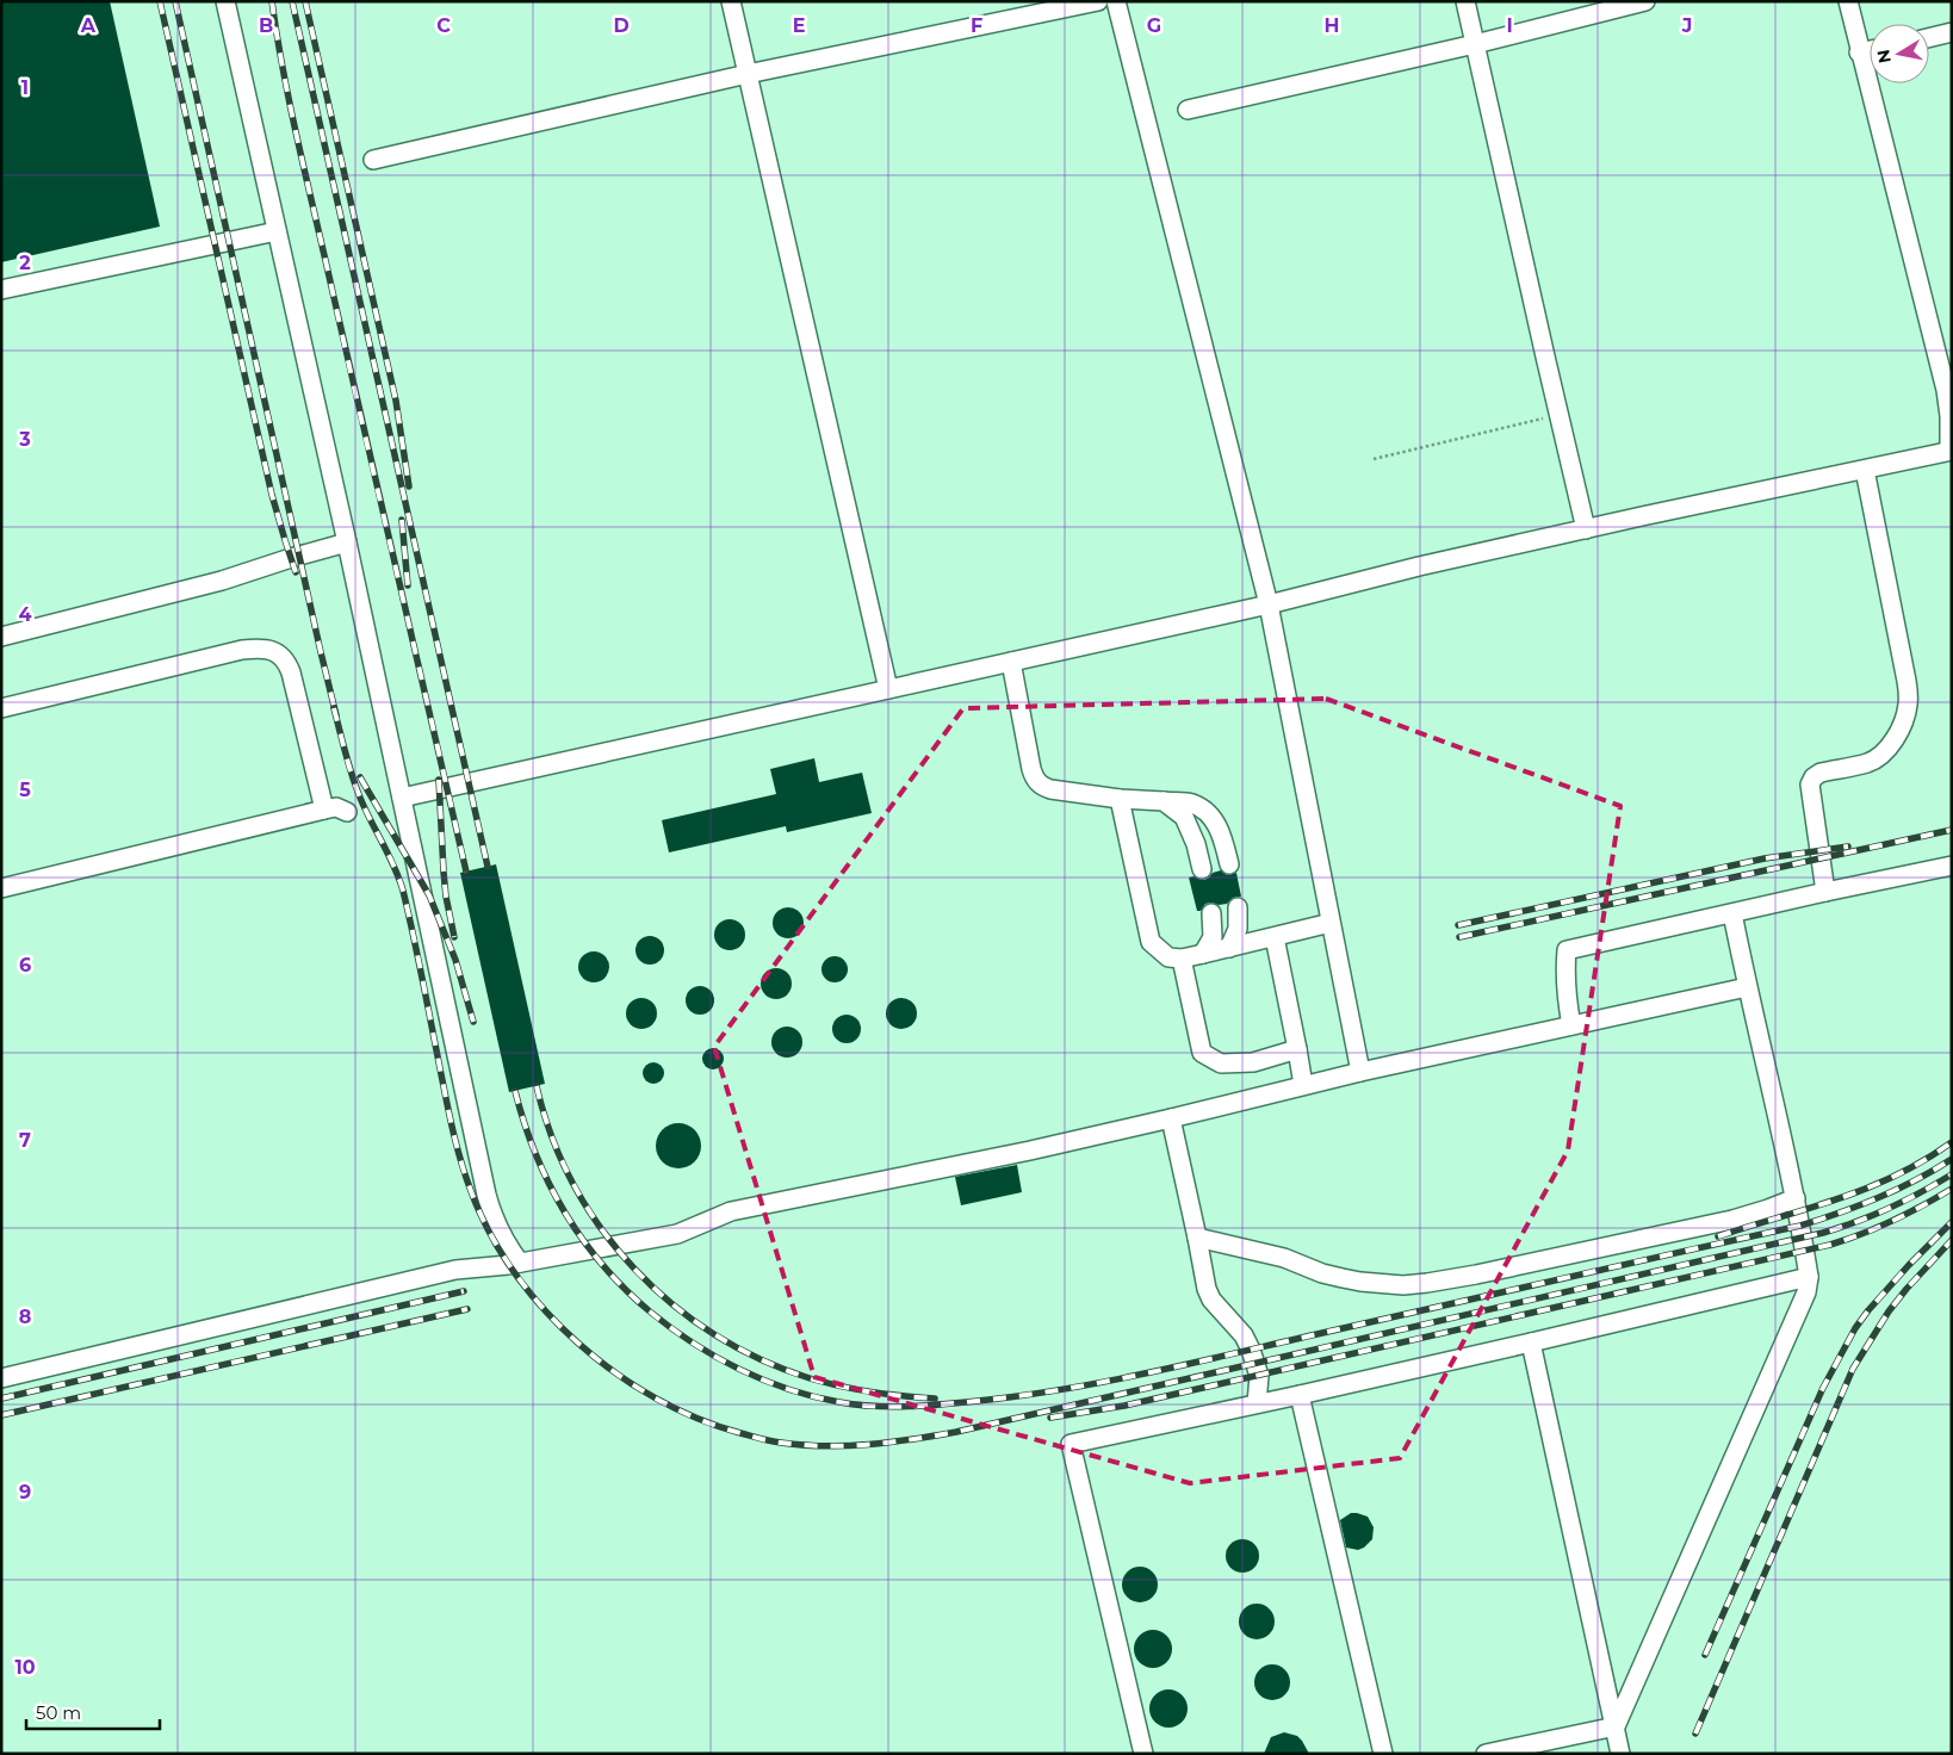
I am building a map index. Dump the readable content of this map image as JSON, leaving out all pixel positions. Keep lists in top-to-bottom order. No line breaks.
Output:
{"scale_bar":"50 m","north":"left","grid":{"columns":["A","B","C","D","E","F","G","H","I","J"],"rows":["1","2","3","4","5","6","7","8","9","10"]}}
